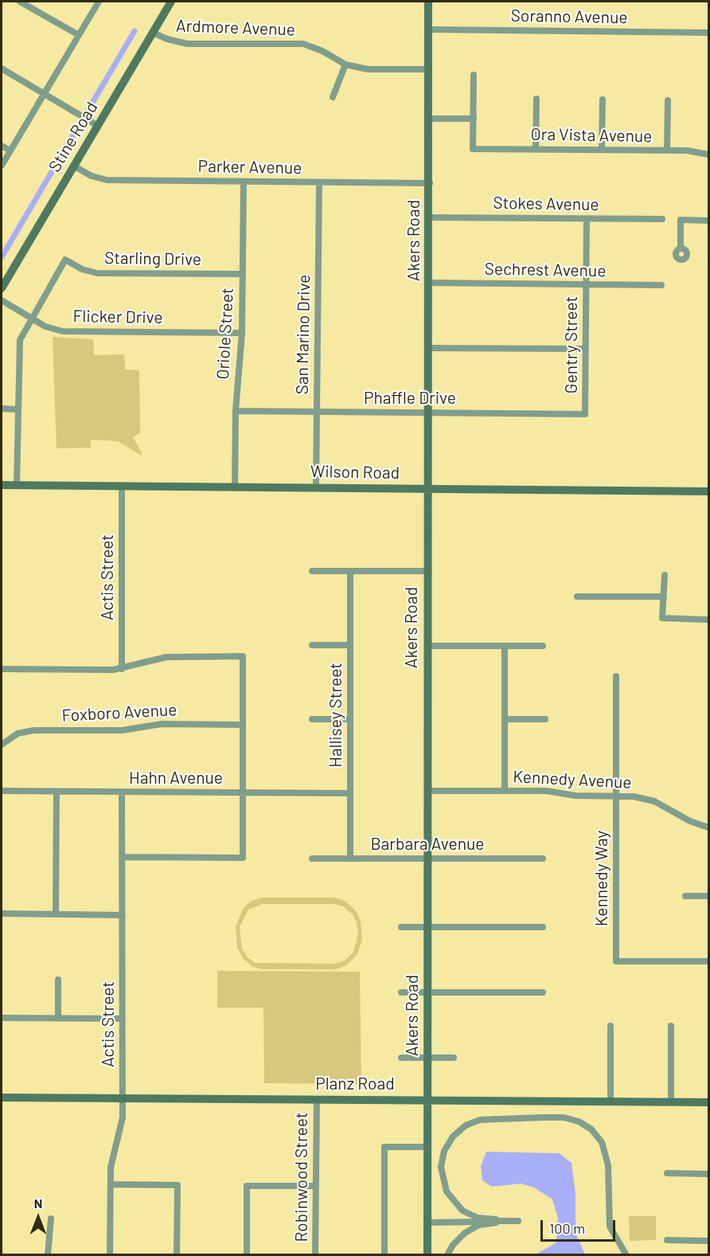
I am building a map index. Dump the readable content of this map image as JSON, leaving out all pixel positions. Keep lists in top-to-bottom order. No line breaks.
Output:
{"streets":{"street":["Soranno Avenue","Ardmore Avenue","Ora Vista Avenue","Stine Road","Parker Avenue","Stokes Avenue","Akers Road","Starling Drive","Sechrest Avenue","Flicker Drive","Oriole Street","San Marino Drive","Gentry Street","Phaffle Drive","Wilson Road","Actis Street","Foxboro Avenue","Hallisey Street","Hahn Avenue","Kennedy Avenue","Barbara Avenue","Kennedy Way","Planz Road","Robinwood Street"]},"crossings":[["Soranno Avenue","Akers Road"],["Ardmore Avenue","Stine Road"],["Ardmore Avenue","Akers Road"],["Stine Road","Parker Avenue"],["Parker Avenue","Akers Road"],["Parker Avenue","Oriole Street"],["Parker Avenue","San Marino Drive"],["Stokes Avenue","Akers Road"],["Stokes Avenue","Gentry Street"],["Akers Road","Sechrest Avenue"],["Akers Road","Phaffle Drive"],["Akers Road","Wilson Road"],["Akers Road","Kennedy Avenue"],["Akers Road","Barbara Avenue"],["Akers Road","Planz Road"],["Starling Drive","Flicker Drive"],["Starling Drive","Oriole Street"],["Sechrest Avenue","Gentry Street"],["Flicker Drive","Oriole Street"],["Oriole Street","Phaffle Drive"],["Oriole Street","Wilson Road"],["San Marino Drive","Phaffle Drive"],["San Marino Drive","Wilson Road"],["Gentry Street","Phaffle Drive"],["Wilson Road","Actis Street"],["Actis Street","Hahn Avenue"],["Actis Street","Planz Road"],["Hallisey Street","Hahn Avenue"],["Hallisey Street","Barbara Avenue"],["Kennedy Avenue","Kennedy Way"],["Planz Road","Robinwood Street"]],"scale_bar":"100 m","north":"top"}
